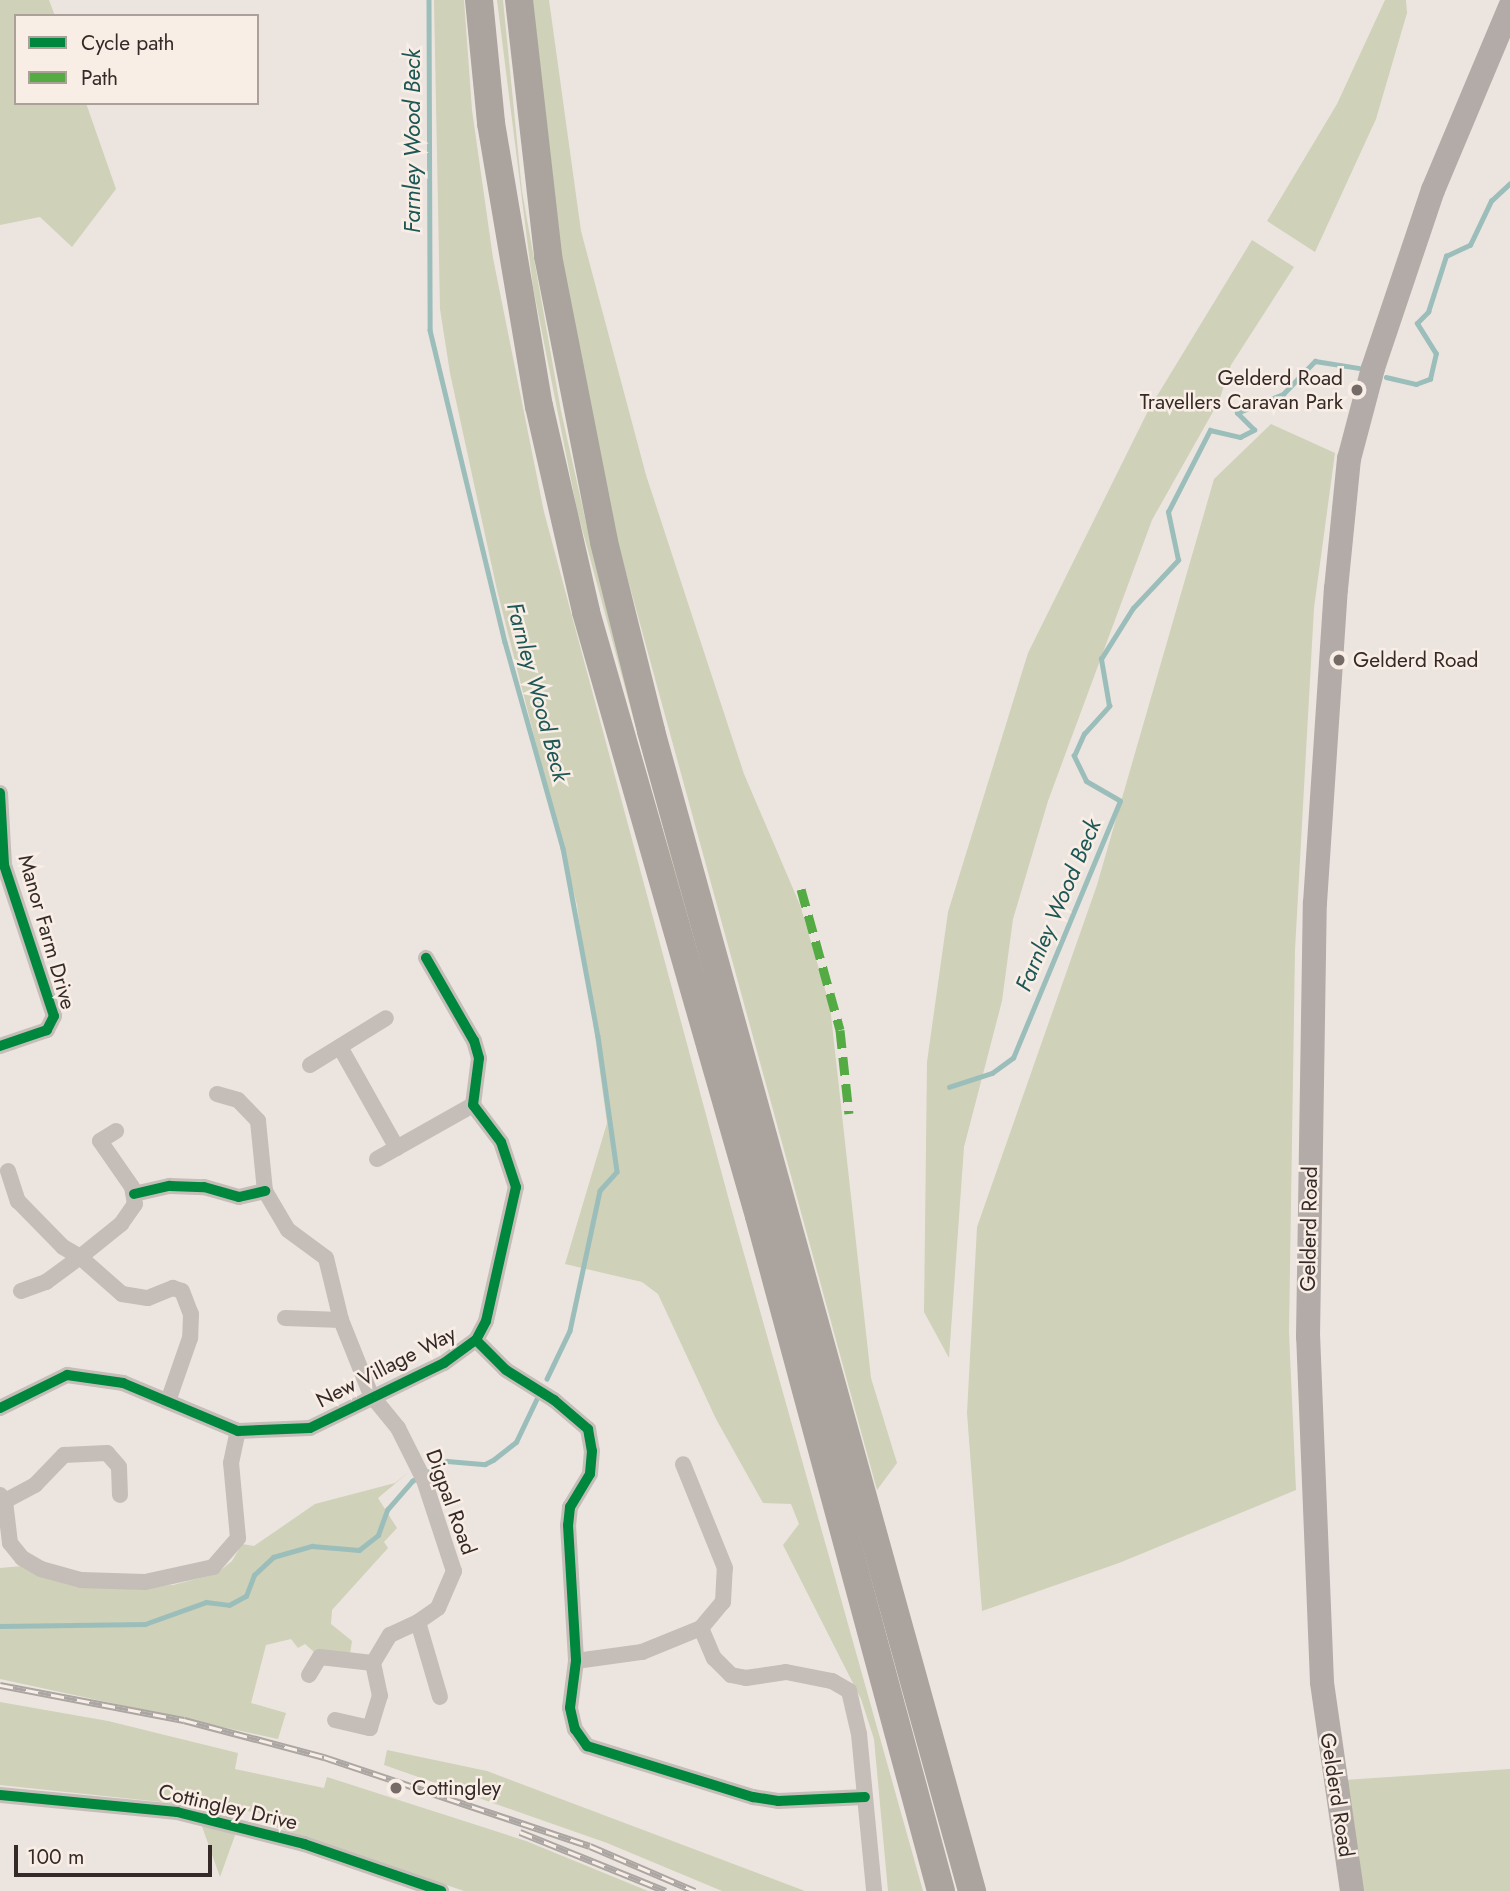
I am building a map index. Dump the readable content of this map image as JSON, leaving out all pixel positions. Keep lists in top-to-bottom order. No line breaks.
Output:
{"streets":{"main road":["Gelderd Road"],"street":["Manor Farm Drive","New Village Way","Digpal Road","Cottingley Drive"]},"crossings":[["New Village Way","Digpal Road"]],"water":["Farnley Wood Beck"],"places":["Gelderd Road Travellers Caravan Park","Gelderd Road","Cottingley"],"legend":["Cycle path","Path"],"scale_bar":"100 m"}
